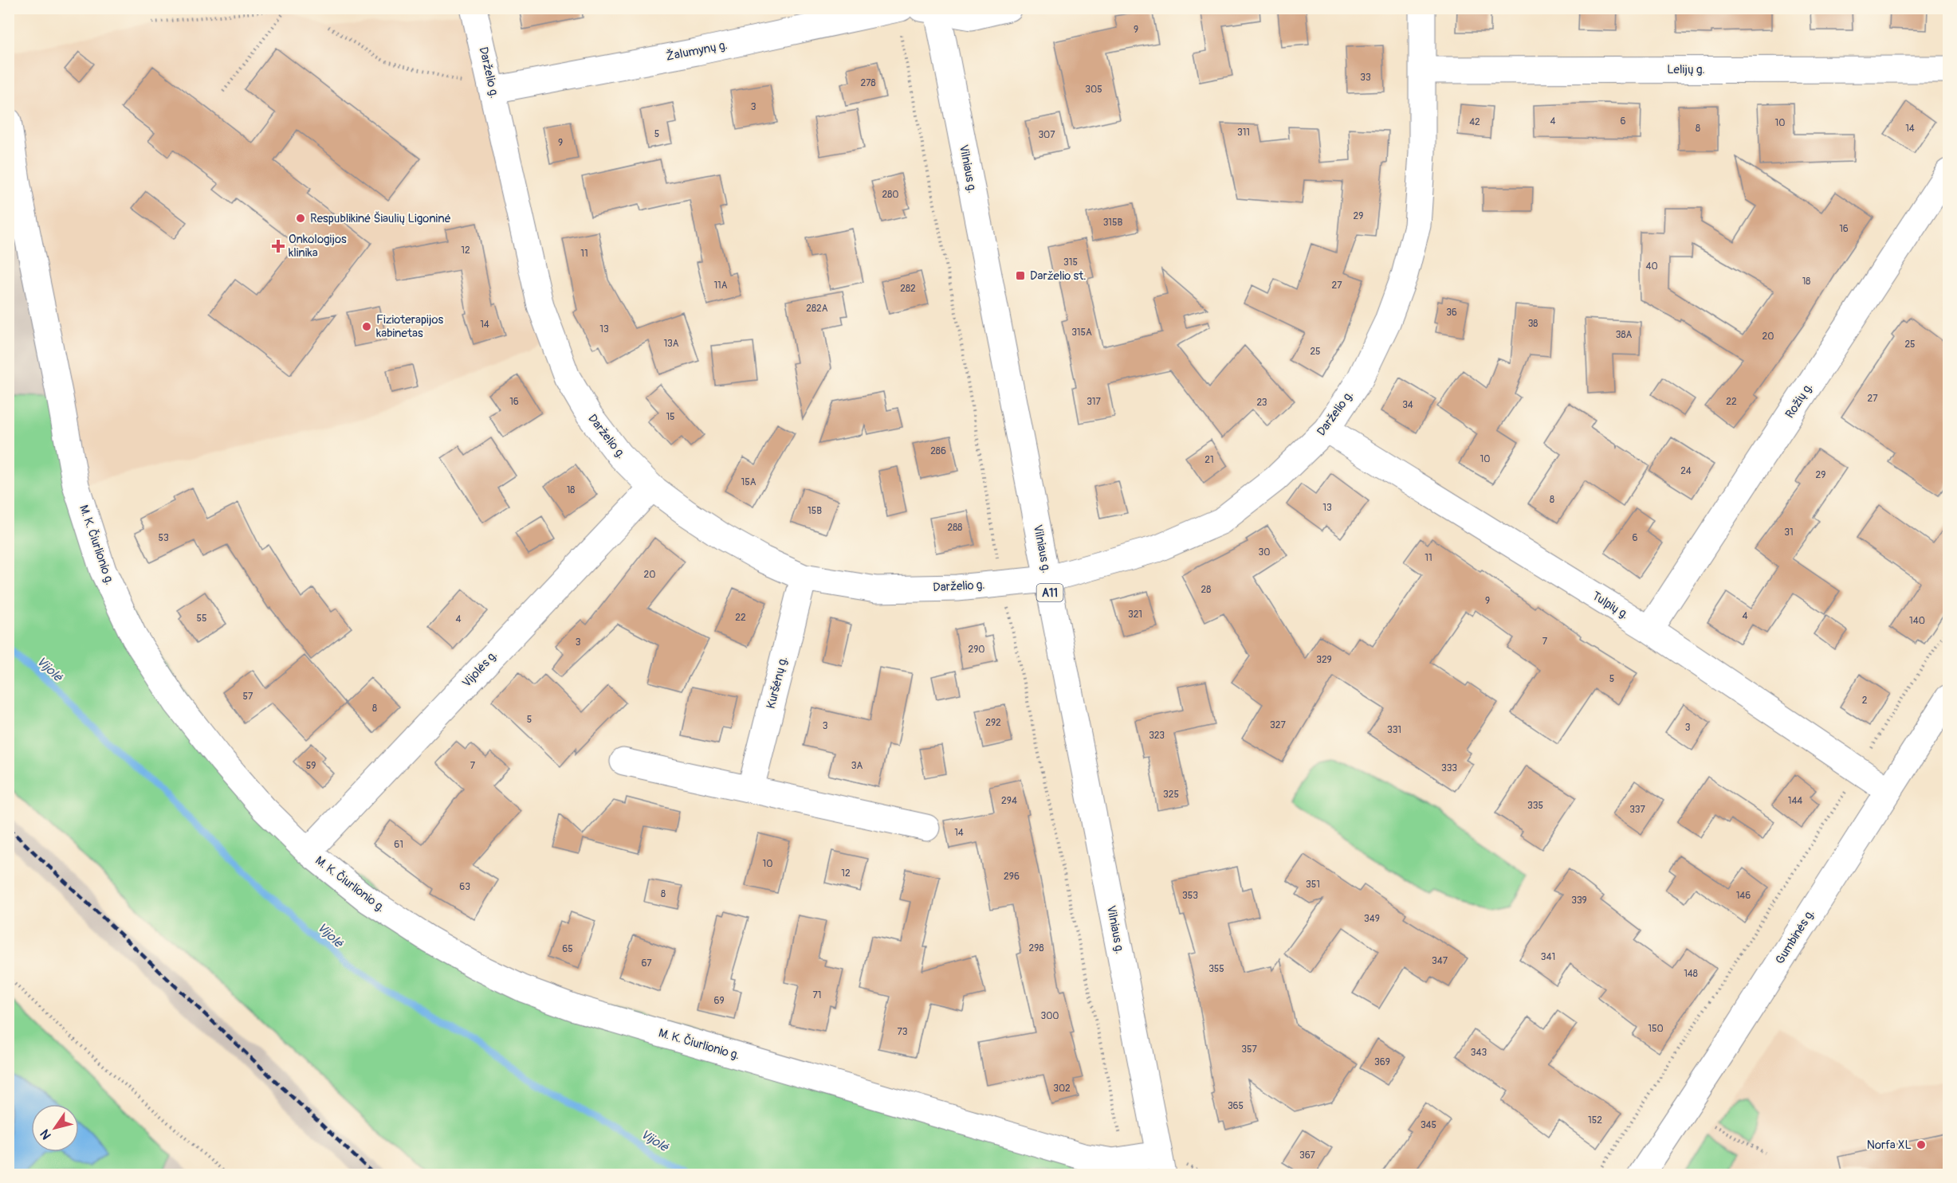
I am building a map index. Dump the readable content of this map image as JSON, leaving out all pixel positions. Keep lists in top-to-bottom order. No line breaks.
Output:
{"streets":{"main road":["Žalumynų g.","Lelijų g.","Darželio g.","Vilniaus g.","Rožių g.","M. K. Čiurlionio g.","A11","Tulpių g.","Vijolės g.","Kuršėnų g.","Gumbinės g."]},"crossings":[["Žalumynų g.","Darželio g."],["Lelijų g.","Darželio g."],["Darželio g.","Vilniaus g."],["Darželio g.","Tulpių g."],["Darželio g.","Vijolės g."],["Darželio g.","Kuršėnų g."],["Vilniaus g.","M. K. Čiurlionio g."],["Rožių g.","Tulpių g."],["M. K. Čiurlionio g.","Vijolės g."],["Tulpių g.","Gumbinės g."]],"water":["Vijolė"],"places":{"other":["Respublikinė Šiaulių Ligoninė","Fizioterapijos kabinetas","Norfa XL"],"health":["Onkologijos klinika"],"transit":["Darželio st."]},"house_numbers":["9","33","278","305","3","4","6","42","10","8","14","311","5","307","9","280","29","315B","16","12","11","315","40","18","11A","27","282","282A","36","38","14","13","315A","38A","20","13A","25","25","27","16","317","22","23","34","15","286","10","21","24","29","15A","18","8","13","15B","288","31","53","6","30","11","20","28","9","321","4","22","55","4","140","7","3","290","329","5","57","2","8","5","292","327","3","3","331","323","59","7","3A","333","325","294","144","335","337","14","61","10","12","296","351","63","8","353","146","339","349","298","65","341","347","67","355","148","71","69","300","150","73","357","343","369","302","365","152","345","367"],"north":"bottom left"}
